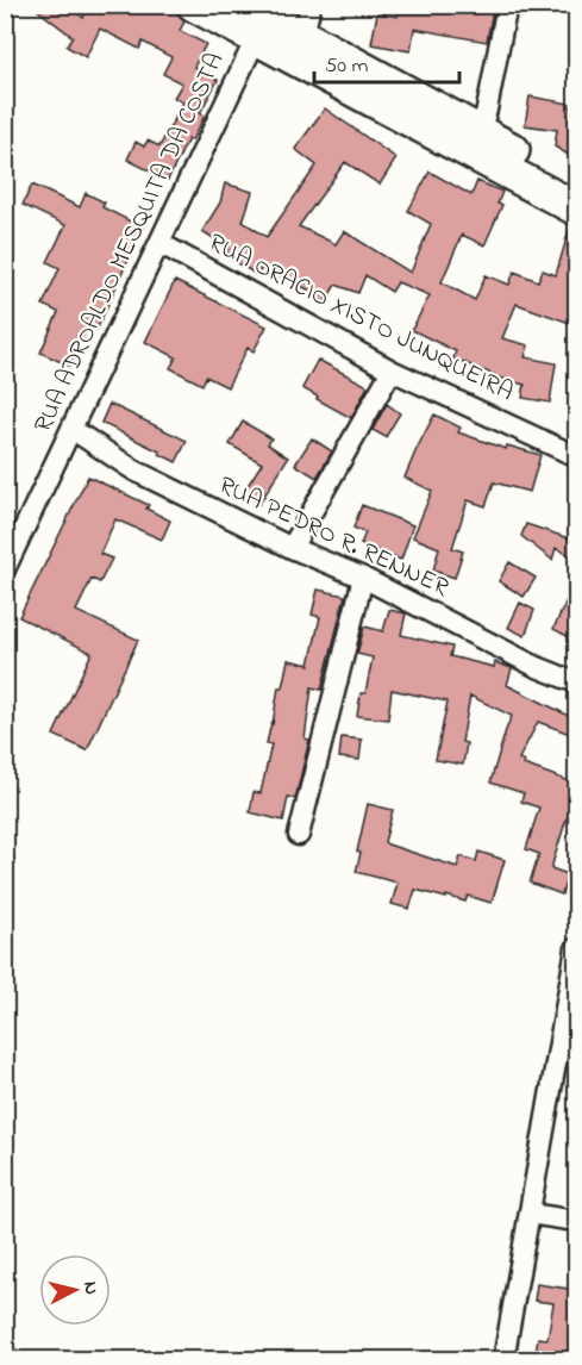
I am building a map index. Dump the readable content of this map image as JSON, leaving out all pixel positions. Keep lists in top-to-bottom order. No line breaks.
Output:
{"streets":{"street":["RUA ADROALDO MESQUITA DA COSTA","RUA ORACIO XISTO JUNQUEIRA","RUA PEDRO R. RENNER"]},"crossings":[["RUA ADROALDO MESQUITA DA COSTA","RUA ORACIO XISTO JUNQUEIRA"],["RUA ADROALDO MESQUITA DA COSTA","RUA PEDRO R. RENNER"]],"scale_bar":"50 m","north":"right"}
